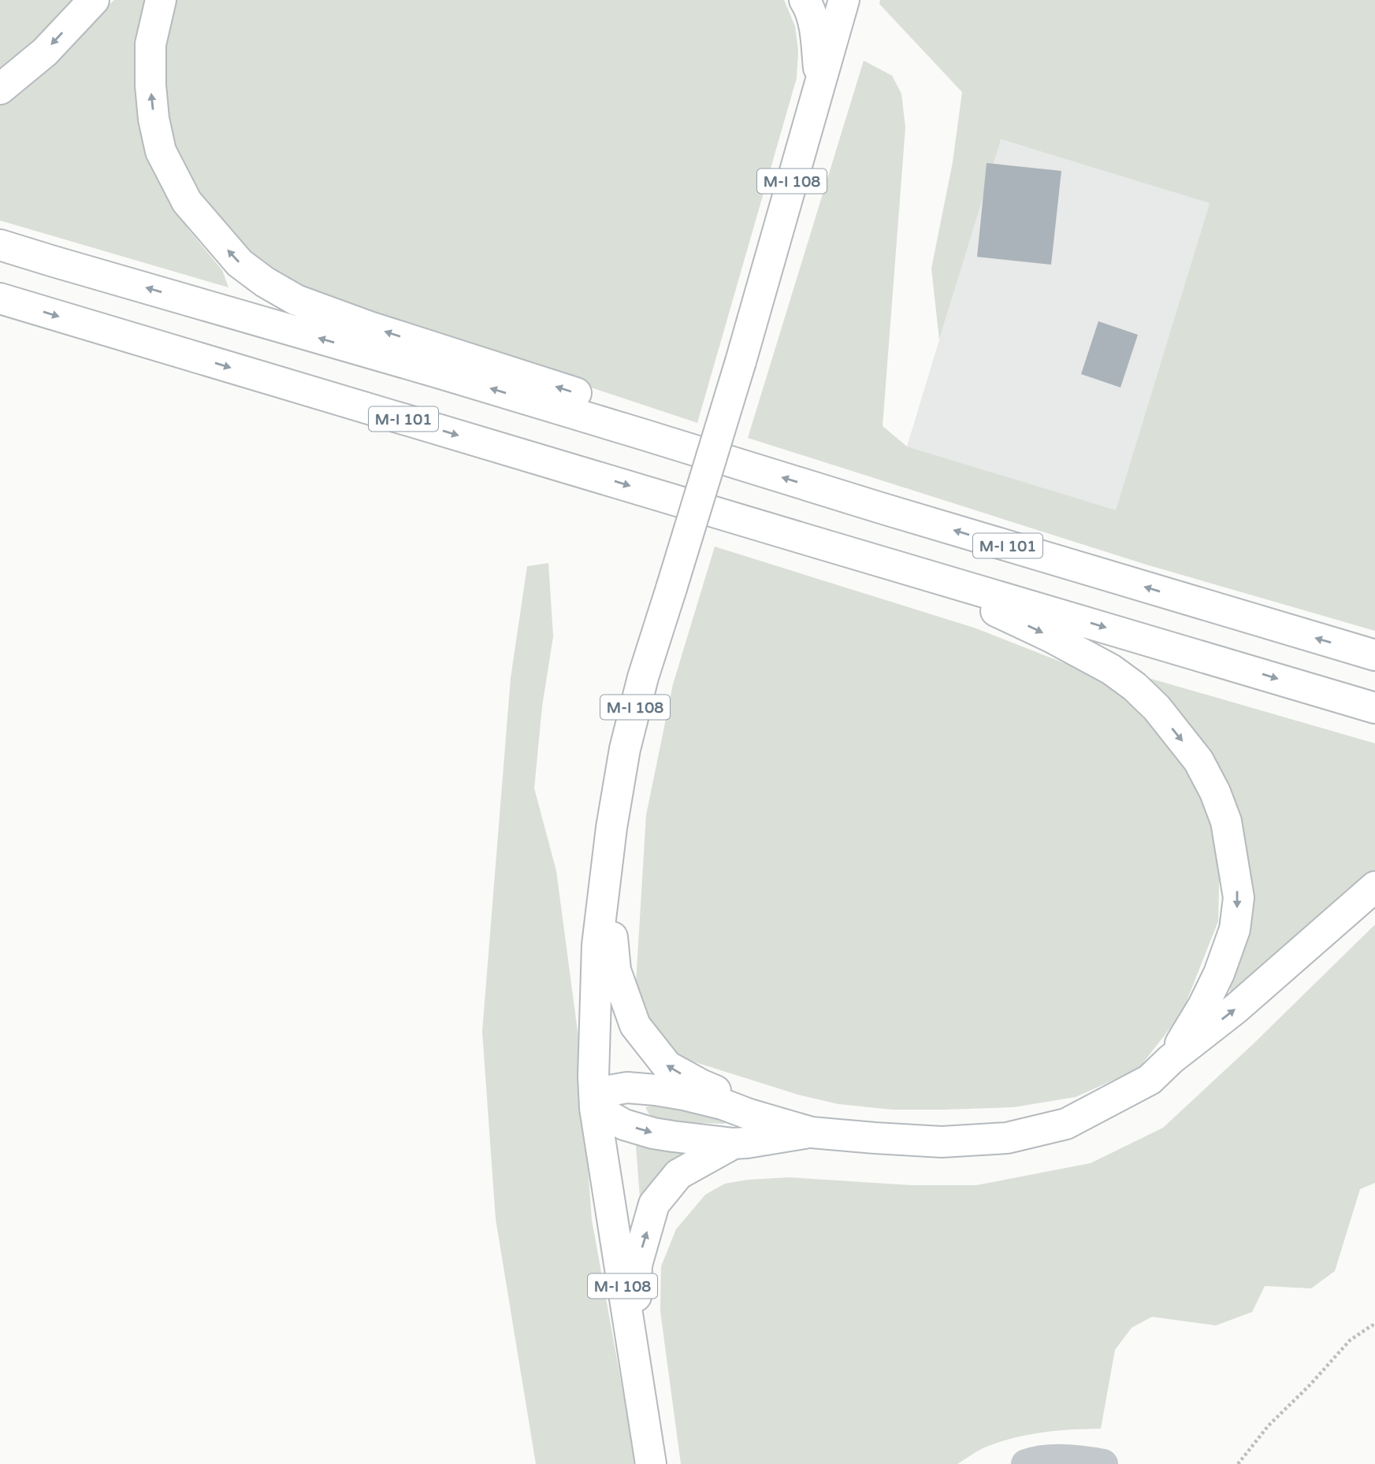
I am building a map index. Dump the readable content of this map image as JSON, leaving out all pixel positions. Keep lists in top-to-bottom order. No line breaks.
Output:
{"streets":{"main road":["M-I 108","M-I 101"]}}
